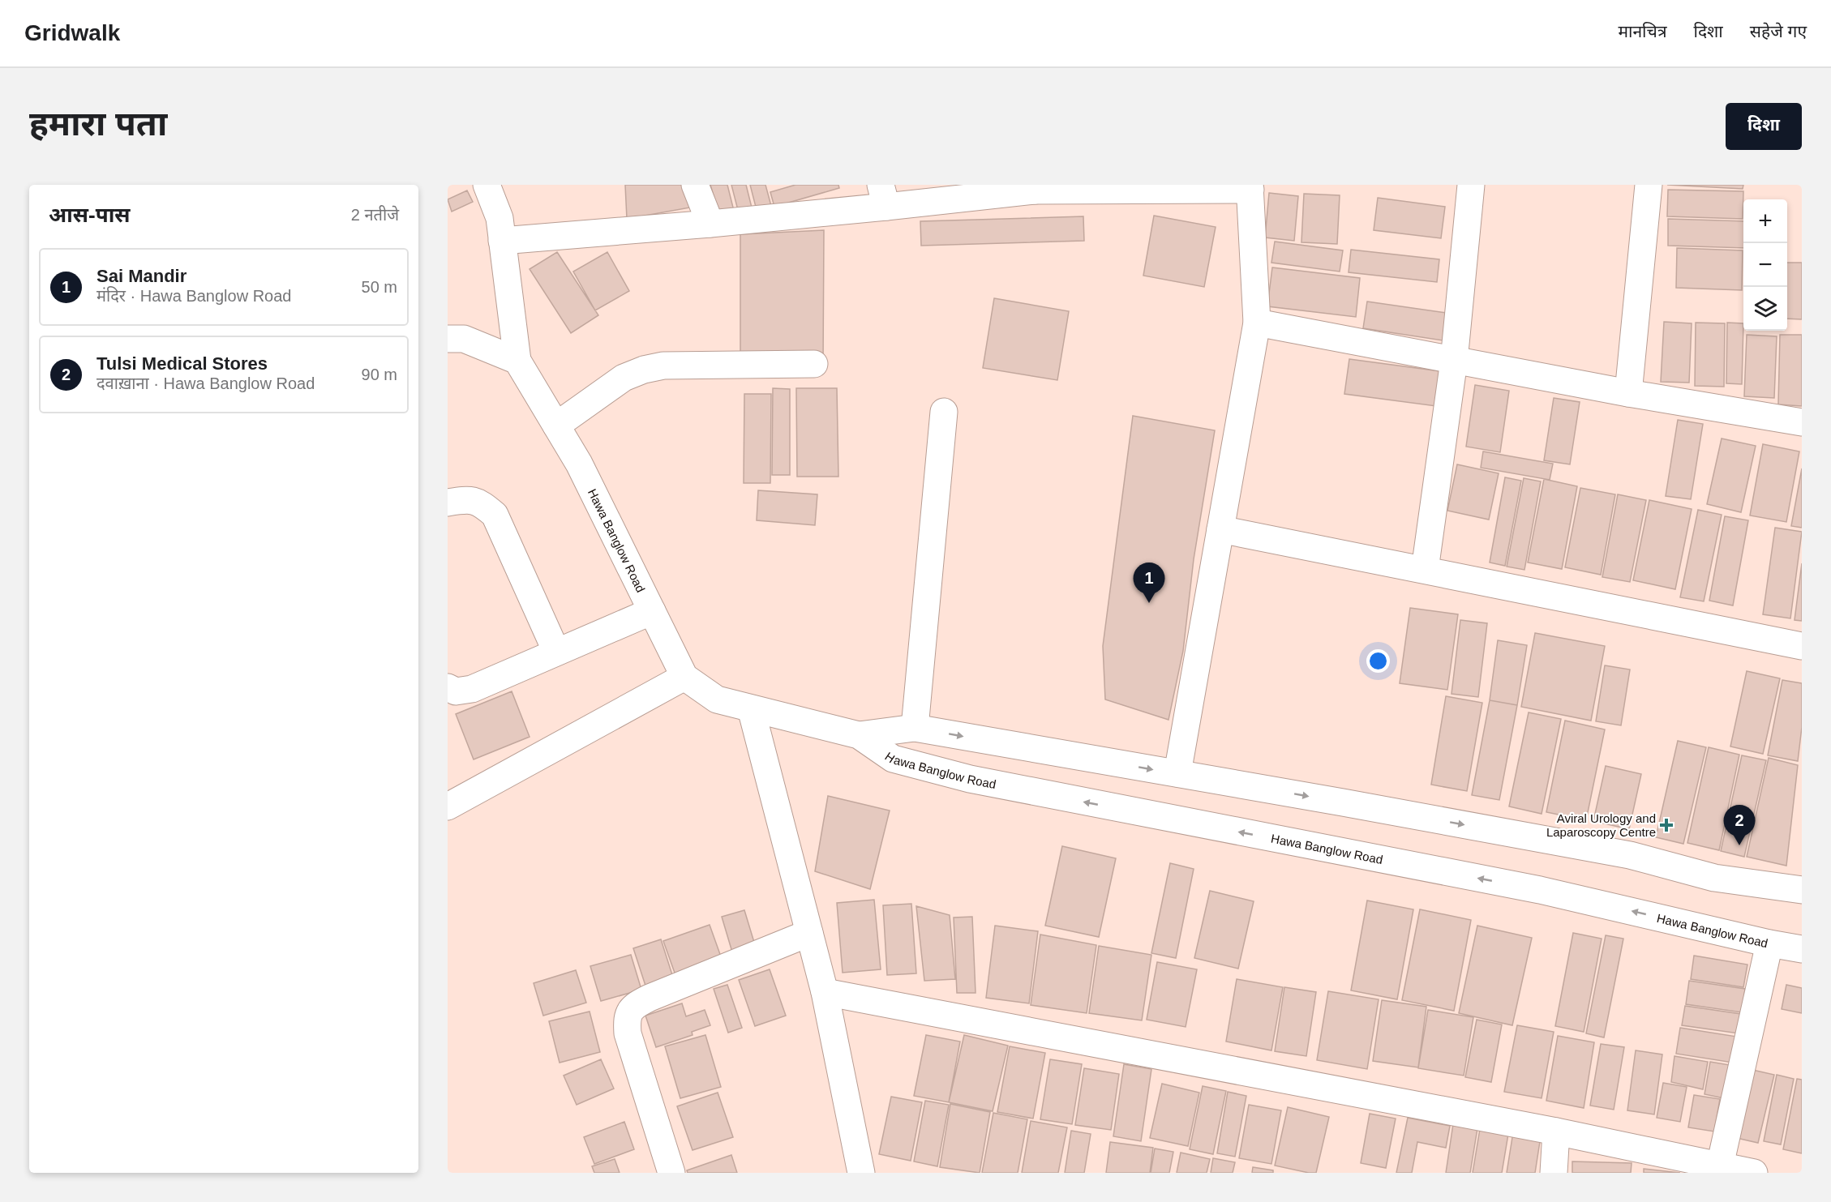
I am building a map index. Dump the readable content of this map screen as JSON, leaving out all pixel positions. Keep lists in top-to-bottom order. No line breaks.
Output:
{"streets":{"street":["Hawa Banglow Road"]},"places":{"health":["Aviral Urology and Laparoscopy Centre"]},"page":{"header":"Gridwalk","nav":["मानचित्र","दिशा","सहेजे गए"],"buttons":"दिशा","title":"हमारा पता","heading":["आस-पास","2 नतीजे"],"map_buttons":["+","−"],"list":[{"mark":"1","name":"Sai Mandir","note":"मंदिर · Hawa Banglow Road","value":"50 m"},{"mark":"2","name":"Tulsi Medical Stores","note":"दवाख़ाना · Hawa Banglow Road","value":"90 m"}],"pins":["1","2"]}}
